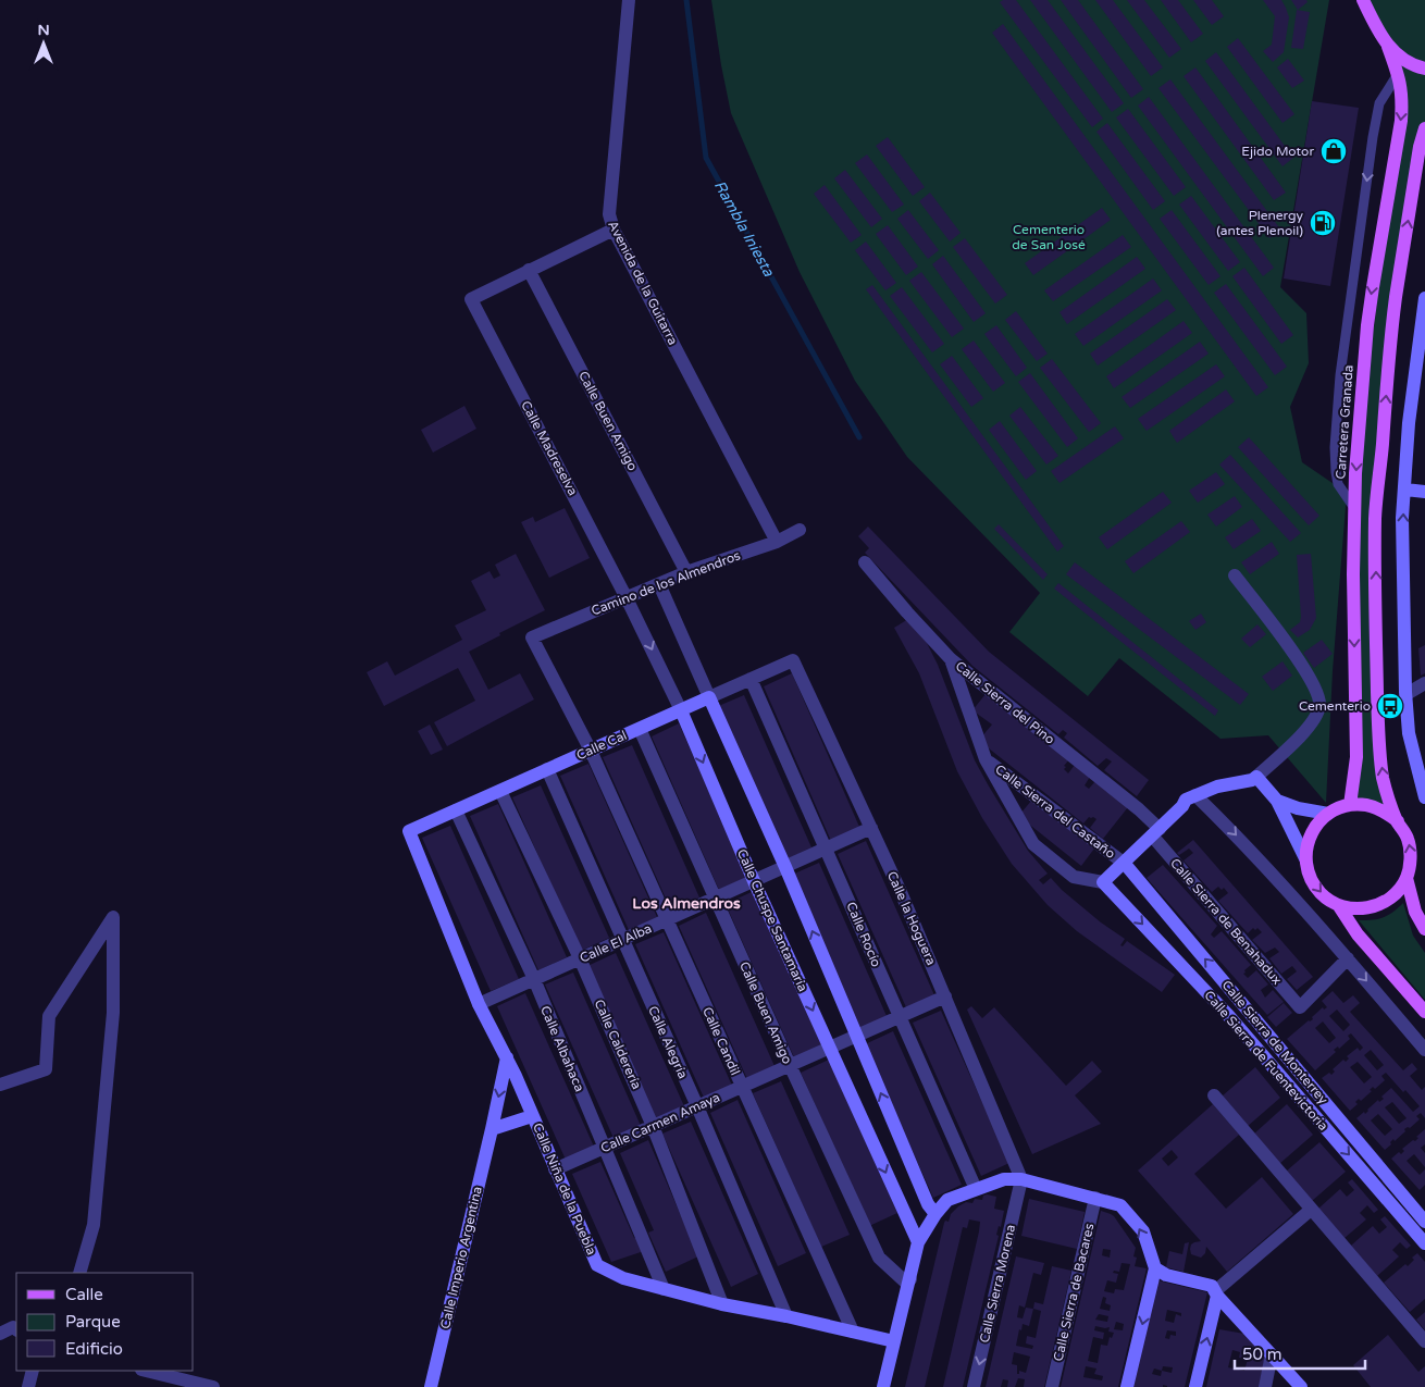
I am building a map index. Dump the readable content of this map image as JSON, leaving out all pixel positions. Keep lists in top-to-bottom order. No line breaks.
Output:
{"streets":{"main road":["Carretera Granada"],"street":["Avenida de la Guitarra","Calle Buen Amigo","Calle Madreselva","Camino de los Almendros","Calle Sierra del Pino","Calle Cal","Calle Sierra del Castaño","Calle la Hoguera","Calle Chuspe Santamaría","Calle Sierra de Benahadux","Calle Rocío","Calle El Alba","Calle Candil","Calle Alegría","Calle Sierra de Monterrey","Calle Calderería","Calle Albahaca","Calle Sierra de Fuentevictoria","Calle Carmen Amaya","Calle Niña de la Puebla","Calle Imperio Argentina","Calle Sierra Morena","Calle Sierra de Bacares"]},"crossings":[["Avenida de la Guitarra","Camino de los Almendros"],["Calle Buen Amigo","Calle Madreselva"],["Calle Buen Amigo","Camino de los Almendros"],["Calle Buen Amigo","Calle Cal"],["Calle Buen Amigo","Calle El Alba"],["Calle Buen Amigo","Calle Carmen Amaya"],["Calle Madreselva","Camino de los Almendros"],["Calle Madreselva","Calle Chuspe Santamaría"],["Camino de los Almendros","Calle Chuspe Santamaría"],["Camino de los Almendros","Calle Candil"],["Calle Sierra del Pino","Calle Sierra de Benahadux"],["Calle Cal","Calle la Hoguera"],["Calle Cal","Calle Chuspe Santamaría"],["Calle Cal","Calle Rocío"],["Calle Cal","Calle Candil"],["Calle Cal","Calle Alegría"],["Calle Cal","Calle Calderería"],["Calle Cal","Calle Albahaca"],["Calle Cal","Calle Niña de la Puebla"],["Calle Sierra del Castaño","Calle Sierra de Monterrey"],["Calle la Hoguera","Calle El Alba"],["Calle la Hoguera","Calle Carmen Amaya"],["Calle la Hoguera","Calle Sierra Morena"],["Calle Chuspe Santamaría","Calle El Alba"],["Calle Chuspe Santamaría","Calle Carmen Amaya"],["Calle Rocío","Calle El Alba"],["Calle Rocío","Calle Carmen Amaya"],["Calle El Alba","Calle Candil"],["Calle El Alba","Calle Alegría"],["Calle El Alba","Calle Calderería"],["Calle El Alba","Calle Albahaca"],["Calle El Alba","Calle Niña de la Puebla"],["Calle Candil","Calle Carmen Amaya"],["Calle Candil","Calle Niña de la Puebla"],["Calle Alegría","Calle Carmen Amaya"],["Calle Alegría","Calle Niña de la Puebla"],["Calle Calderería","Calle Carmen Amaya"],["Calle Calderería","Calle Niña de la Puebla"],["Calle Albahaca","Calle Carmen Amaya"],["Calle Albahaca","Calle Niña de la Puebla"],["Calle Carmen Amaya","Calle Niña de la Puebla"],["Calle Niña de la Puebla","Calle Imperio Argentina"]],"districts":["Los Almendros"],"water":["Rambla Iniesta"],"parks":["Cementerio de San José"],"places":{"shop":["Ejido Motor"],"fuel station":["Plenergy (antes Plenoil)"],"bus stop":["Cementerio"]},"legend":["Calle","Parque","Edificio"],"scale_bar":"50 m","north":"top"}
